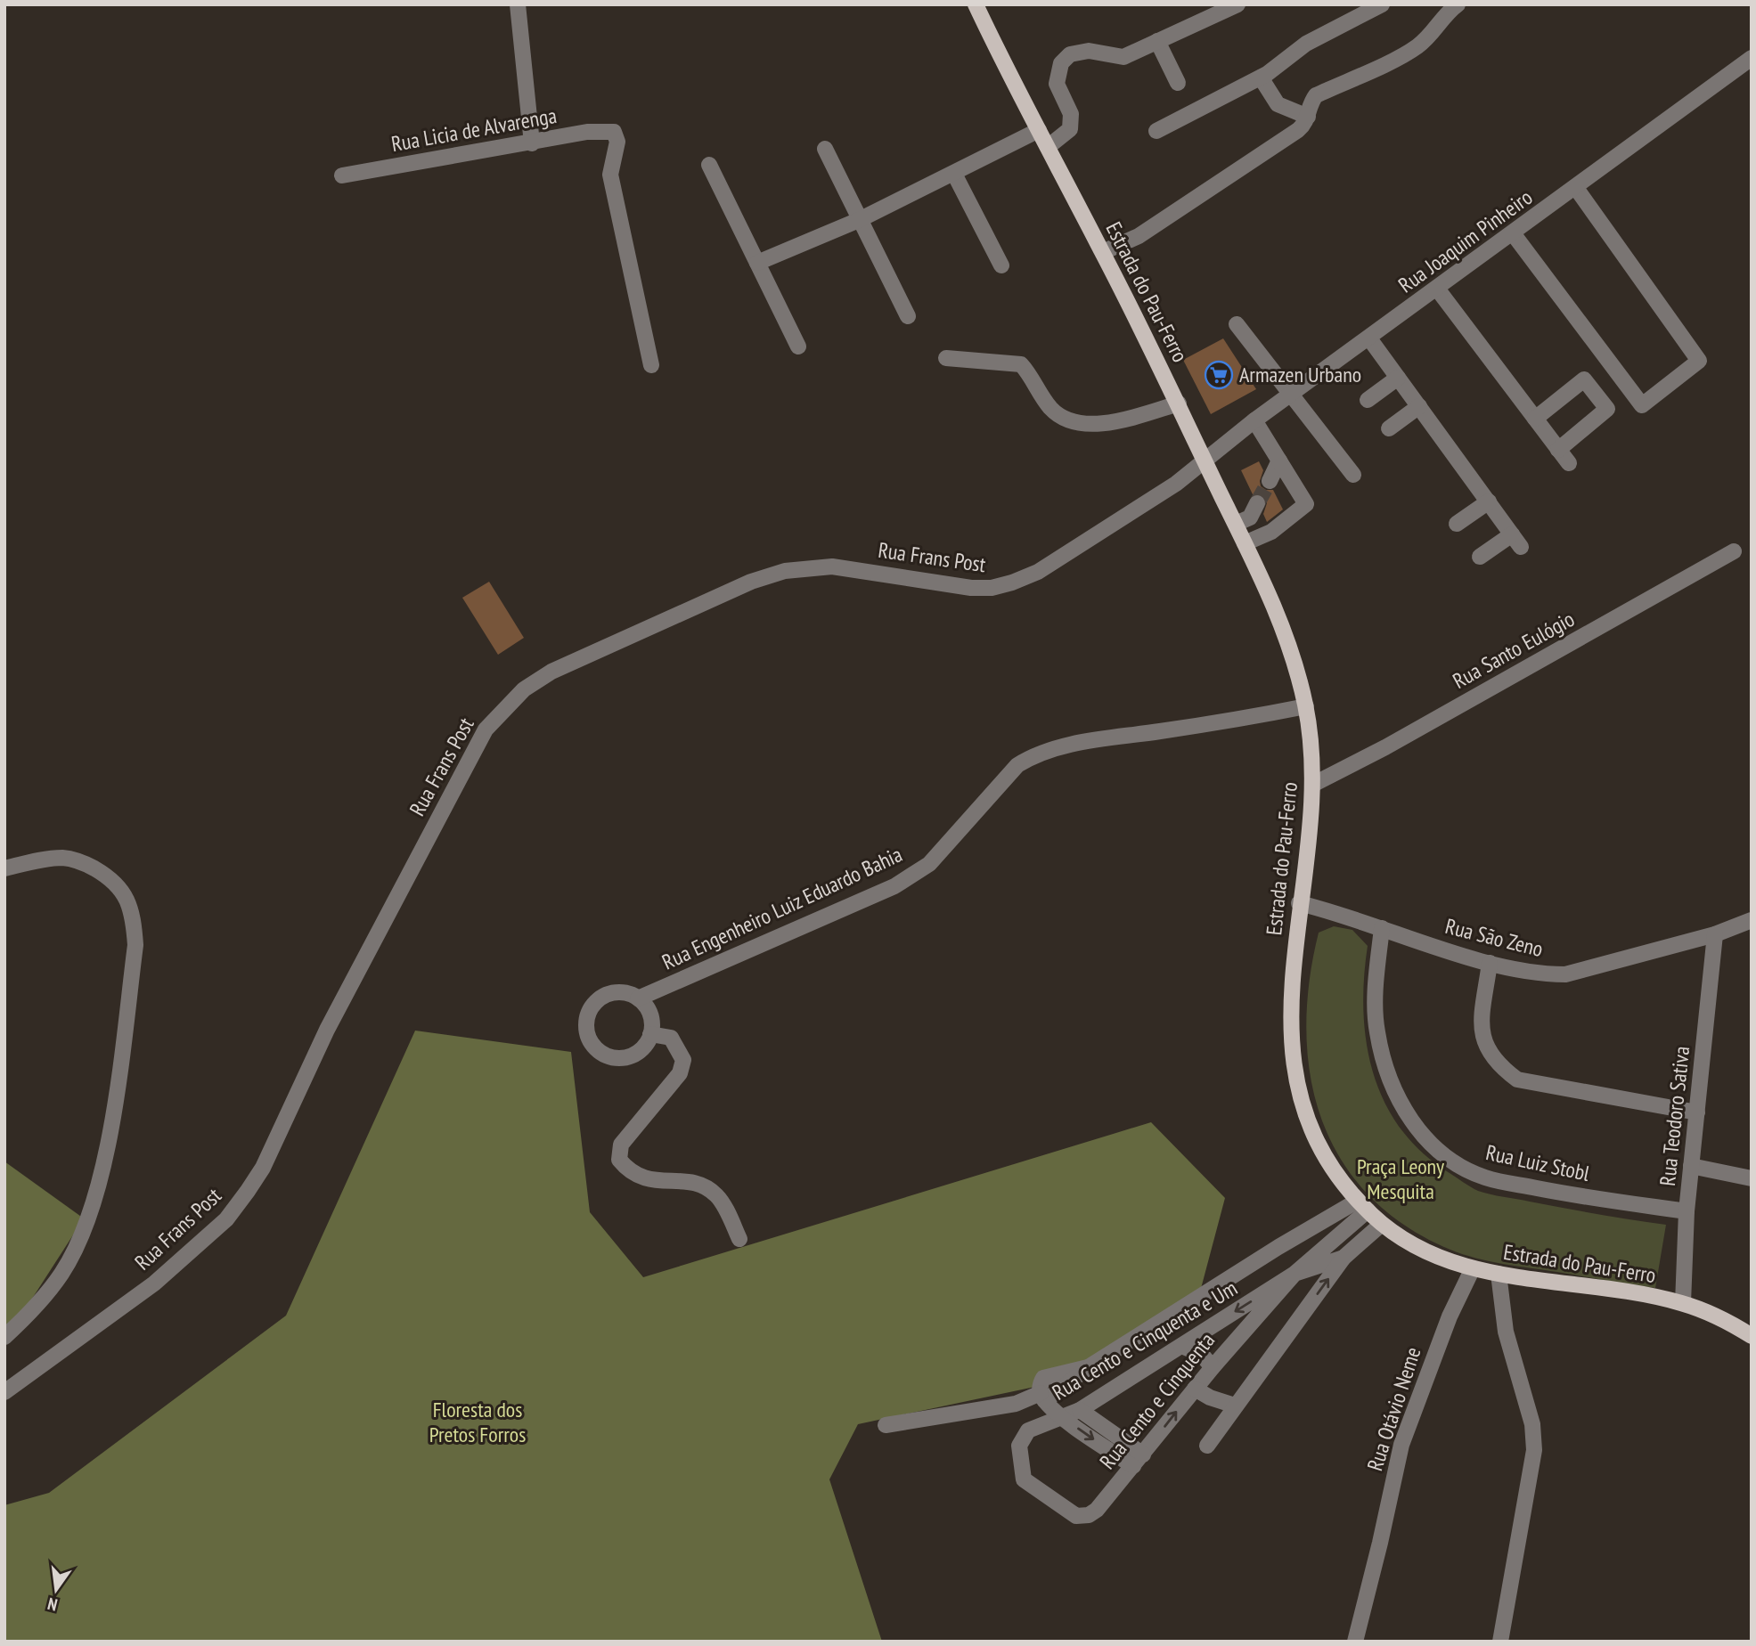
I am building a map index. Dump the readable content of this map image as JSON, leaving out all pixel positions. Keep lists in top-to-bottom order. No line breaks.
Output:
{"streets":{"main road":["Estrada do Pau-Ferro"],"street":["Rua Licia de Alvarenga","Rua Joaquim Pinheiro","Rua Frans Post","Rua Santo Eulógio","Rua Engenheiro Luiz Eduardo Bahia","Rua São Zeno","Rua Teodoro Sativa","Rua Luiz Stobl","Rua Cento e Cinquenta e Um","Rua Cento e Cinquenta","Rua Otávio Neme"]},"crossings":[["Rua Joaquim Pinheiro","Estrada do Pau-Ferro"],["Rua Joaquim Pinheiro","Rua Frans Post"],["Estrada do Pau-Ferro","Rua Frans Post"],["Estrada do Pau-Ferro","Rua Santo Eulógio"],["Estrada do Pau-Ferro","Rua Engenheiro Luiz Eduardo Bahia"],["Estrada do Pau-Ferro","Rua São Zeno"],["Estrada do Pau-Ferro","Rua Teodoro Sativa"],["Estrada do Pau-Ferro","Rua Cento e Cinquenta"],["Estrada do Pau-Ferro","Rua Otávio Neme"],["Rua São Zeno","Rua Teodoro Sativa"],["Rua São Zeno","Rua Luiz Stobl"],["Rua Teodoro Sativa","Rua Luiz Stobl"],["Rua Cento e Cinquenta e Um","Rua Cento e Cinquenta"]],"parks":["Praça Leony Mesquita","Floresta dos Pretos Forros"],"places":{"supermarket":["Armazen Urbano"]},"north":"bottom"}
